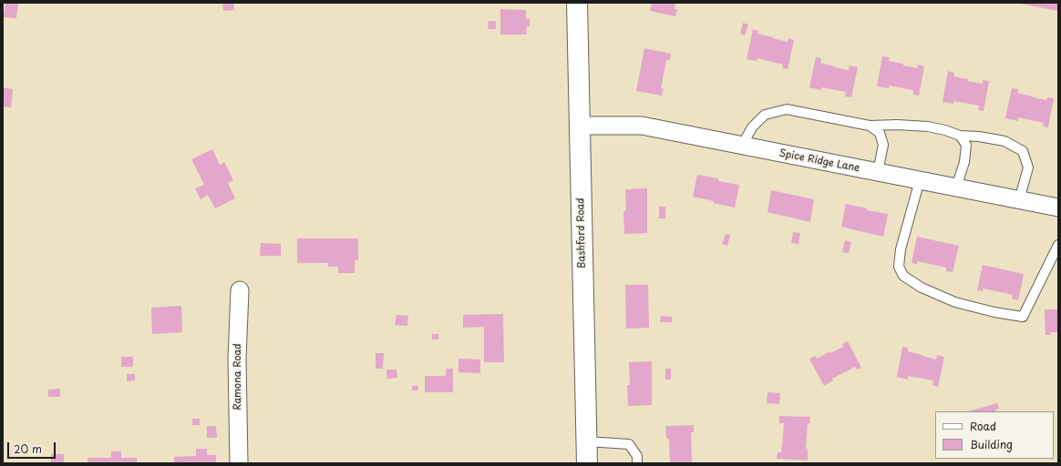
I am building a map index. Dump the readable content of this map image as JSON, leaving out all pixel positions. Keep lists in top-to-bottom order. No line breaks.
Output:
{"streets":{"street":["Spice Ridge Lane","Bashford Road","Ramona Road"]},"crossings":[["Spice Ridge Lane","Bashford Road"]],"legend":["Road","Building"],"scale_bar":"20 m"}
